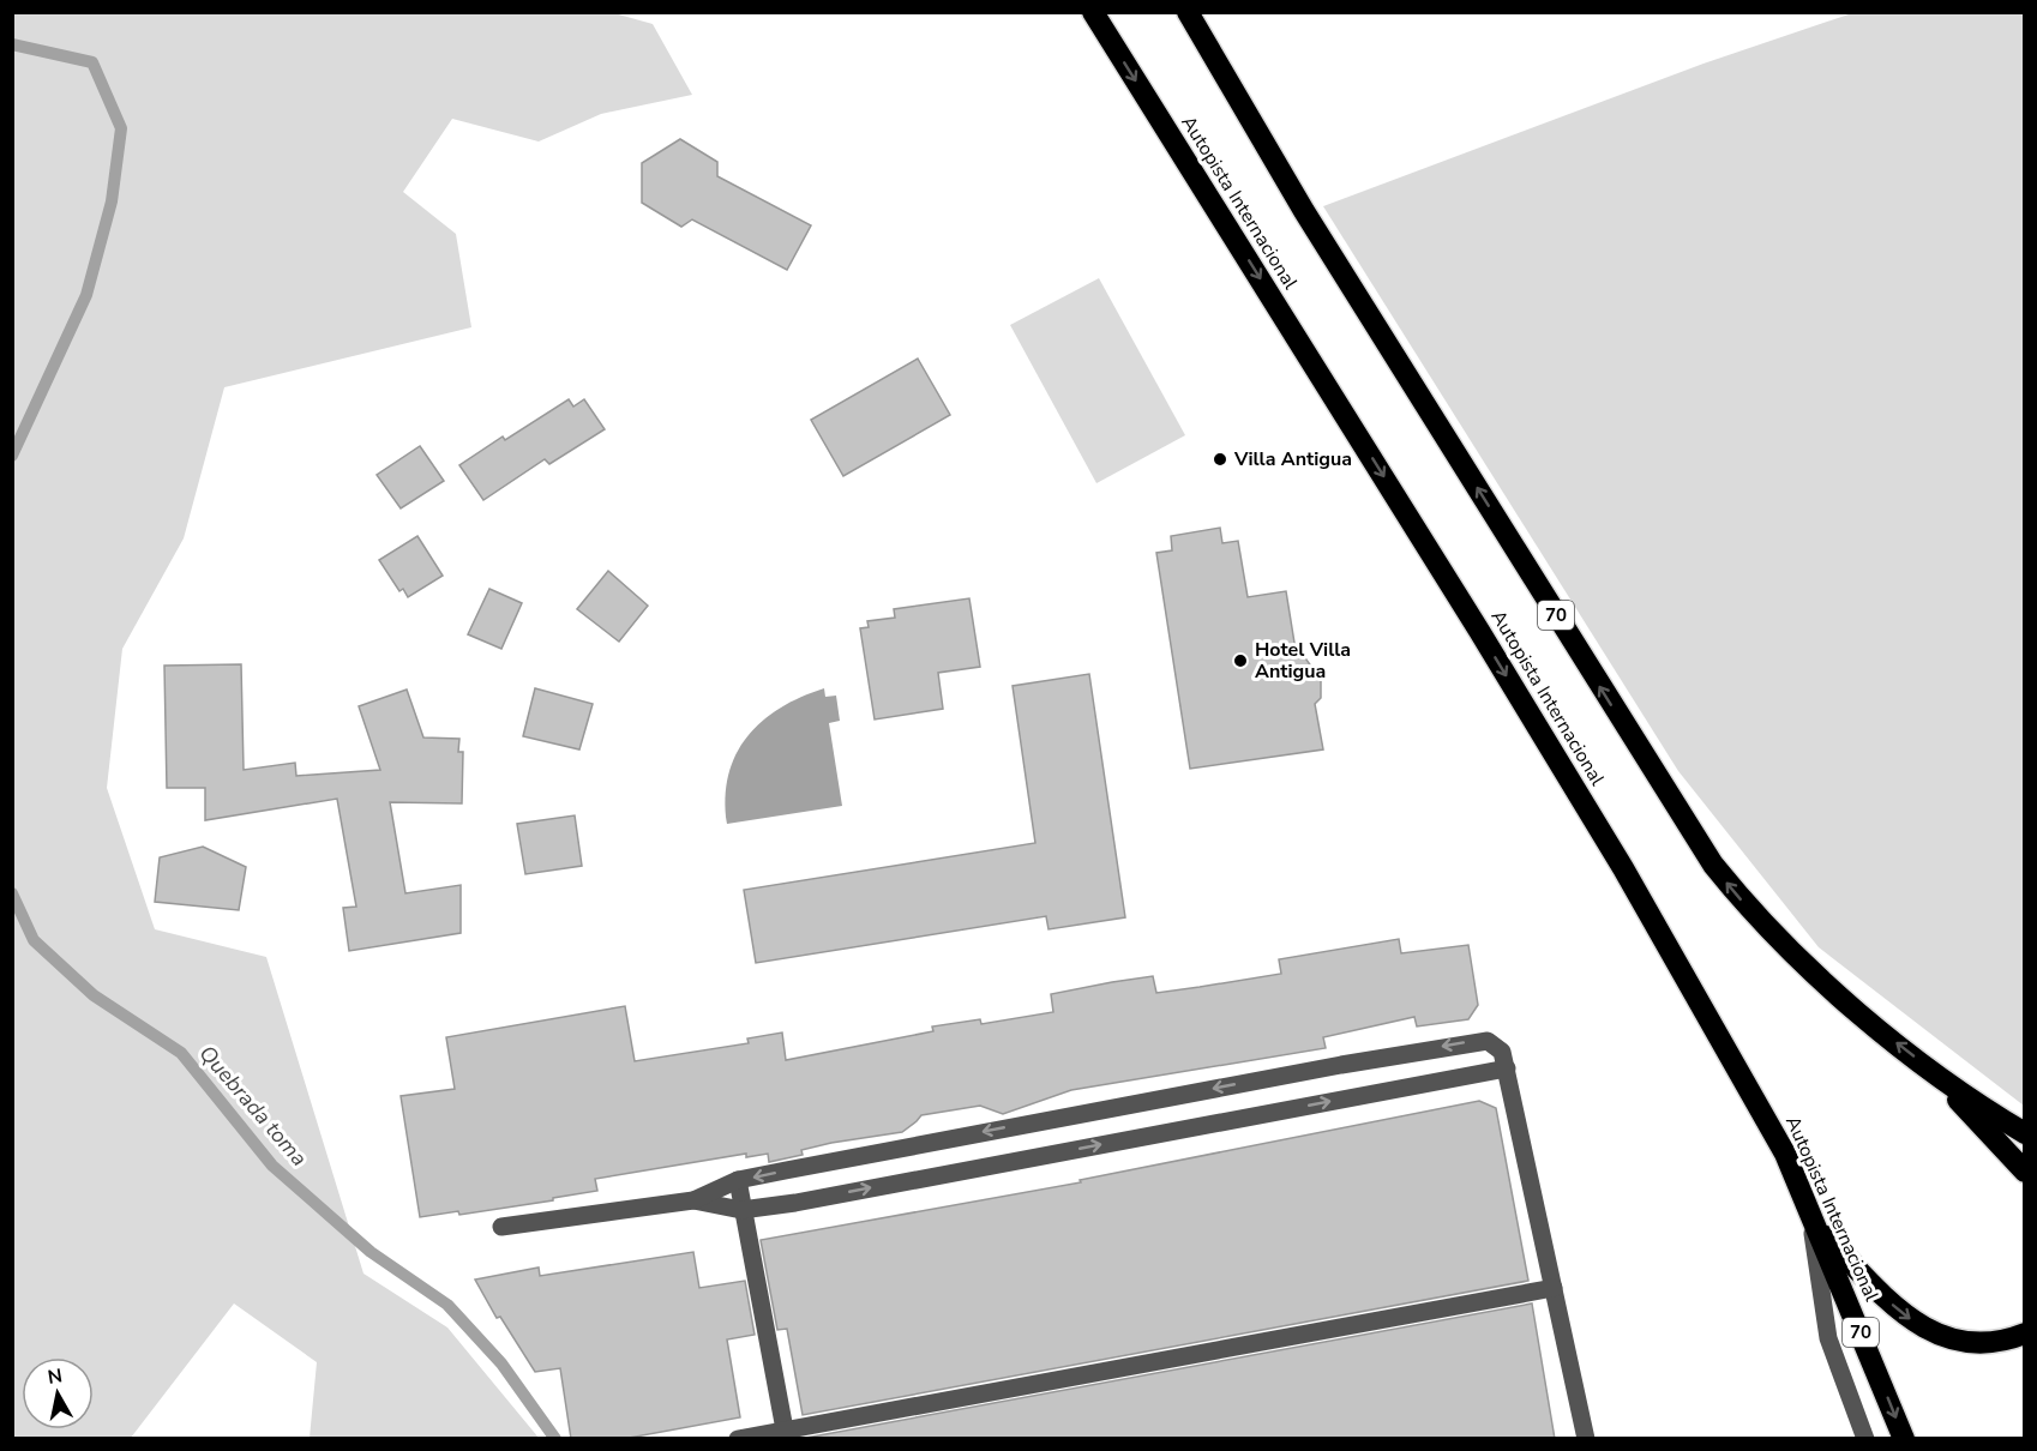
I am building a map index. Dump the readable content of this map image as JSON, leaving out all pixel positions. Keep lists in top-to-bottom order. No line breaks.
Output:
{"streets":{"highway":["Autopista Internacional","70"]},"water":["Quebrada toma"],"places":["Villa Antigua","Hotel Villa Antigua"],"north":"top"}
